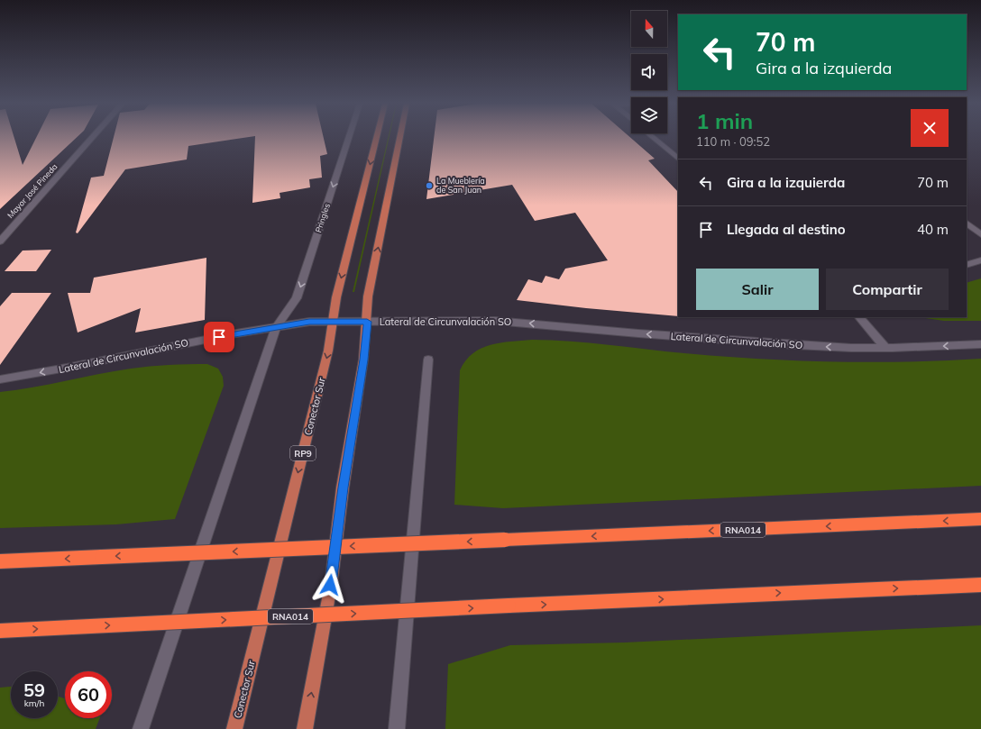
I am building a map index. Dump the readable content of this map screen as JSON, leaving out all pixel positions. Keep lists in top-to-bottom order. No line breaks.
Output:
{"streets":{"highway":["RNA014"],"main road":["Conector Sur","RP9"],"street":["Mayor José Pineda","Pringles","Lateral de Circunvalación SO"]},"crossings":[["Pringles","Lateral de Circunvalación SO"],["Lateral de Circunvalación SO","Conector Sur"]],"one_way":["Lateral de Circunvalación SO"],"places":["La Mueblería de San Juan"],"north":"top","page":{"turn":["70 m","Gira a la izquierda"],"heading":["1 min","110 m · 09:52"],"list":[{"name":"Gira a la izquierda","value":"70 m"},{"name":"Llegada al destino","value":"40 m"}],"buttons":["Salir","Compartir"],"speed":"59 km/h","limit":"60"}}
